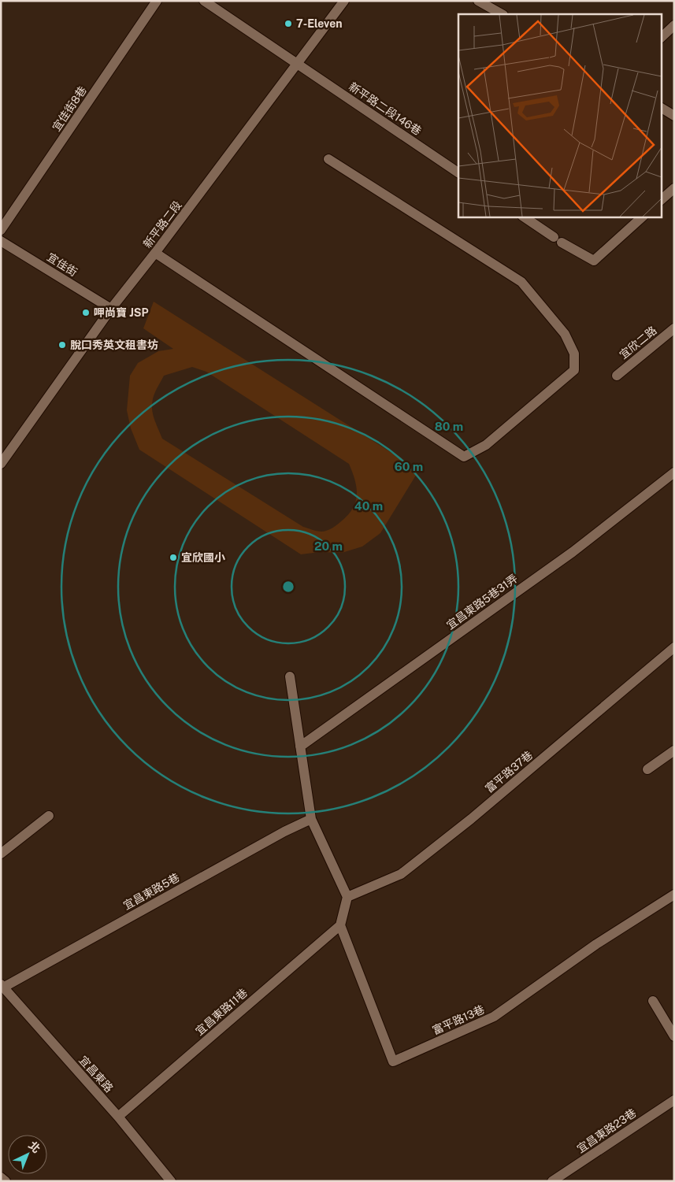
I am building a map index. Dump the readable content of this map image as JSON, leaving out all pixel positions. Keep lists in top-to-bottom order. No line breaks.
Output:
{"streets":{"street":["宜佳街8巷","新平路二段146巷","新平路二段","宜佳街","宜欣二路","宜昌東路5巷31弄","富平路37巷","宜昌東路5巷","宜昌東路11巷","富平路13巷","宜昌東路","宜昌東路23巷"]},"crossings":[["新平路二段146巷","新平路二段"],["新平路二段","宜佳街"],["宜昌東路5巷","宜昌東路"],["宜昌東路11巷","富平路13巷"],["宜昌東路11巷","宜昌東路"]],"places":["7-Eleven","呷尚寶 JSP","脫口秀英文租書坊","宜欣國小"],"north":"top right","rings":["80 m","60 m","40 m","20 m"]}
